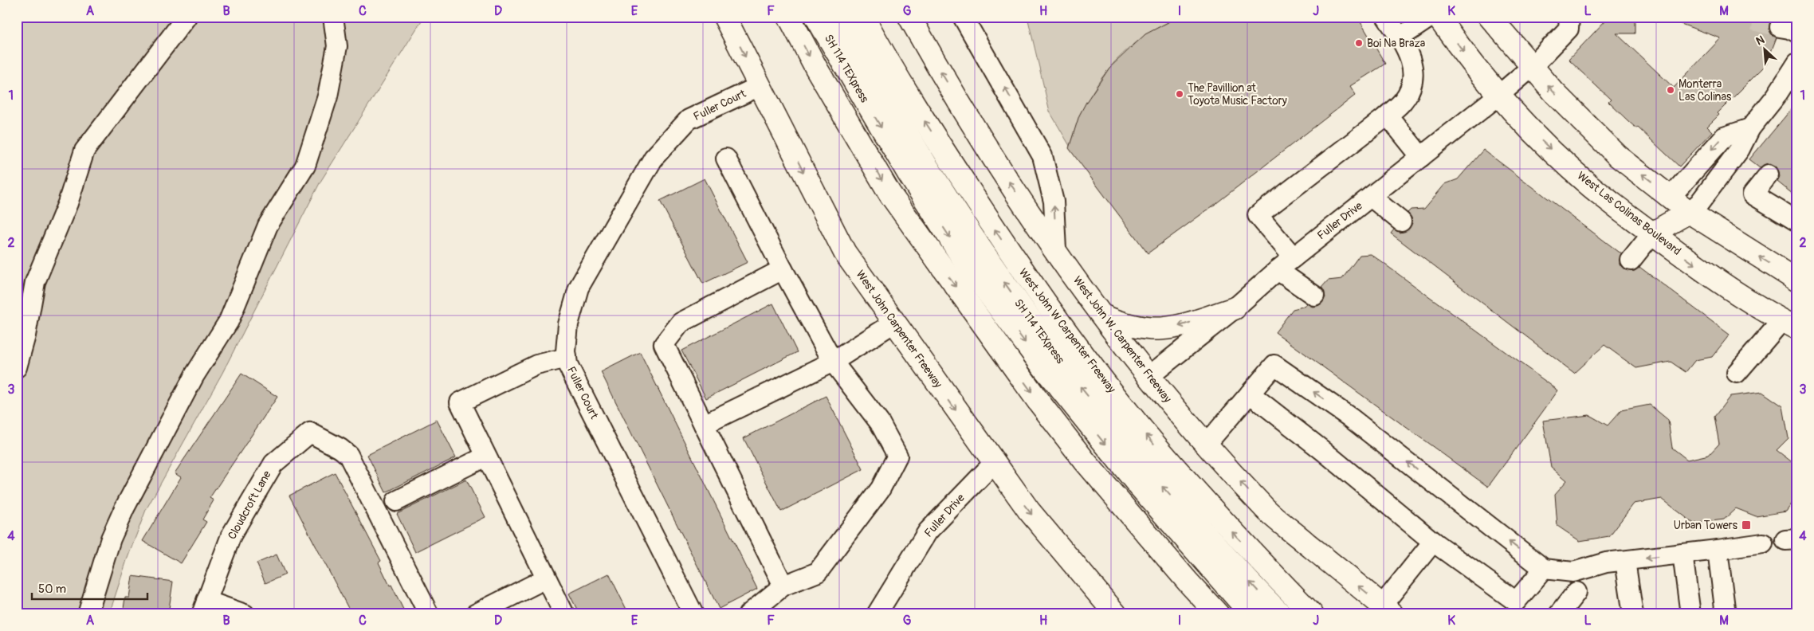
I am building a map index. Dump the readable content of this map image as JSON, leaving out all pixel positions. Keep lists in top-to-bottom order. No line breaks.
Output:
{"streets":{"main road":["SH 114 TEXpress","West Las Colinas Boulevard","West John Carpenter Freeway","West John W Carpenter Freeway","West John W. Carpenter Freeway"],"street":["Fuller Court","Fuller Drive","Cloudcroft Lane"]},"crossings":[["Fuller Court","West John Carpenter Freeway"],["West Las Colinas Boulevard","Fuller Drive"],["Fuller Drive","West John Carpenter Freeway"],["Fuller Drive","West John W. Carpenter Freeway"]],"places":{"other":["Boi Na Braza","Monterra Las Colinas","The Pavillion at Toyota Music Factory"],"transit":["Urban Towers"]},"scale_bar":"50 m","north":"top left","grid":{"columns":["A","B","C","D","E","F","G","H","I","J","K","L","M"],"rows":["1","2","3","4"]}}
